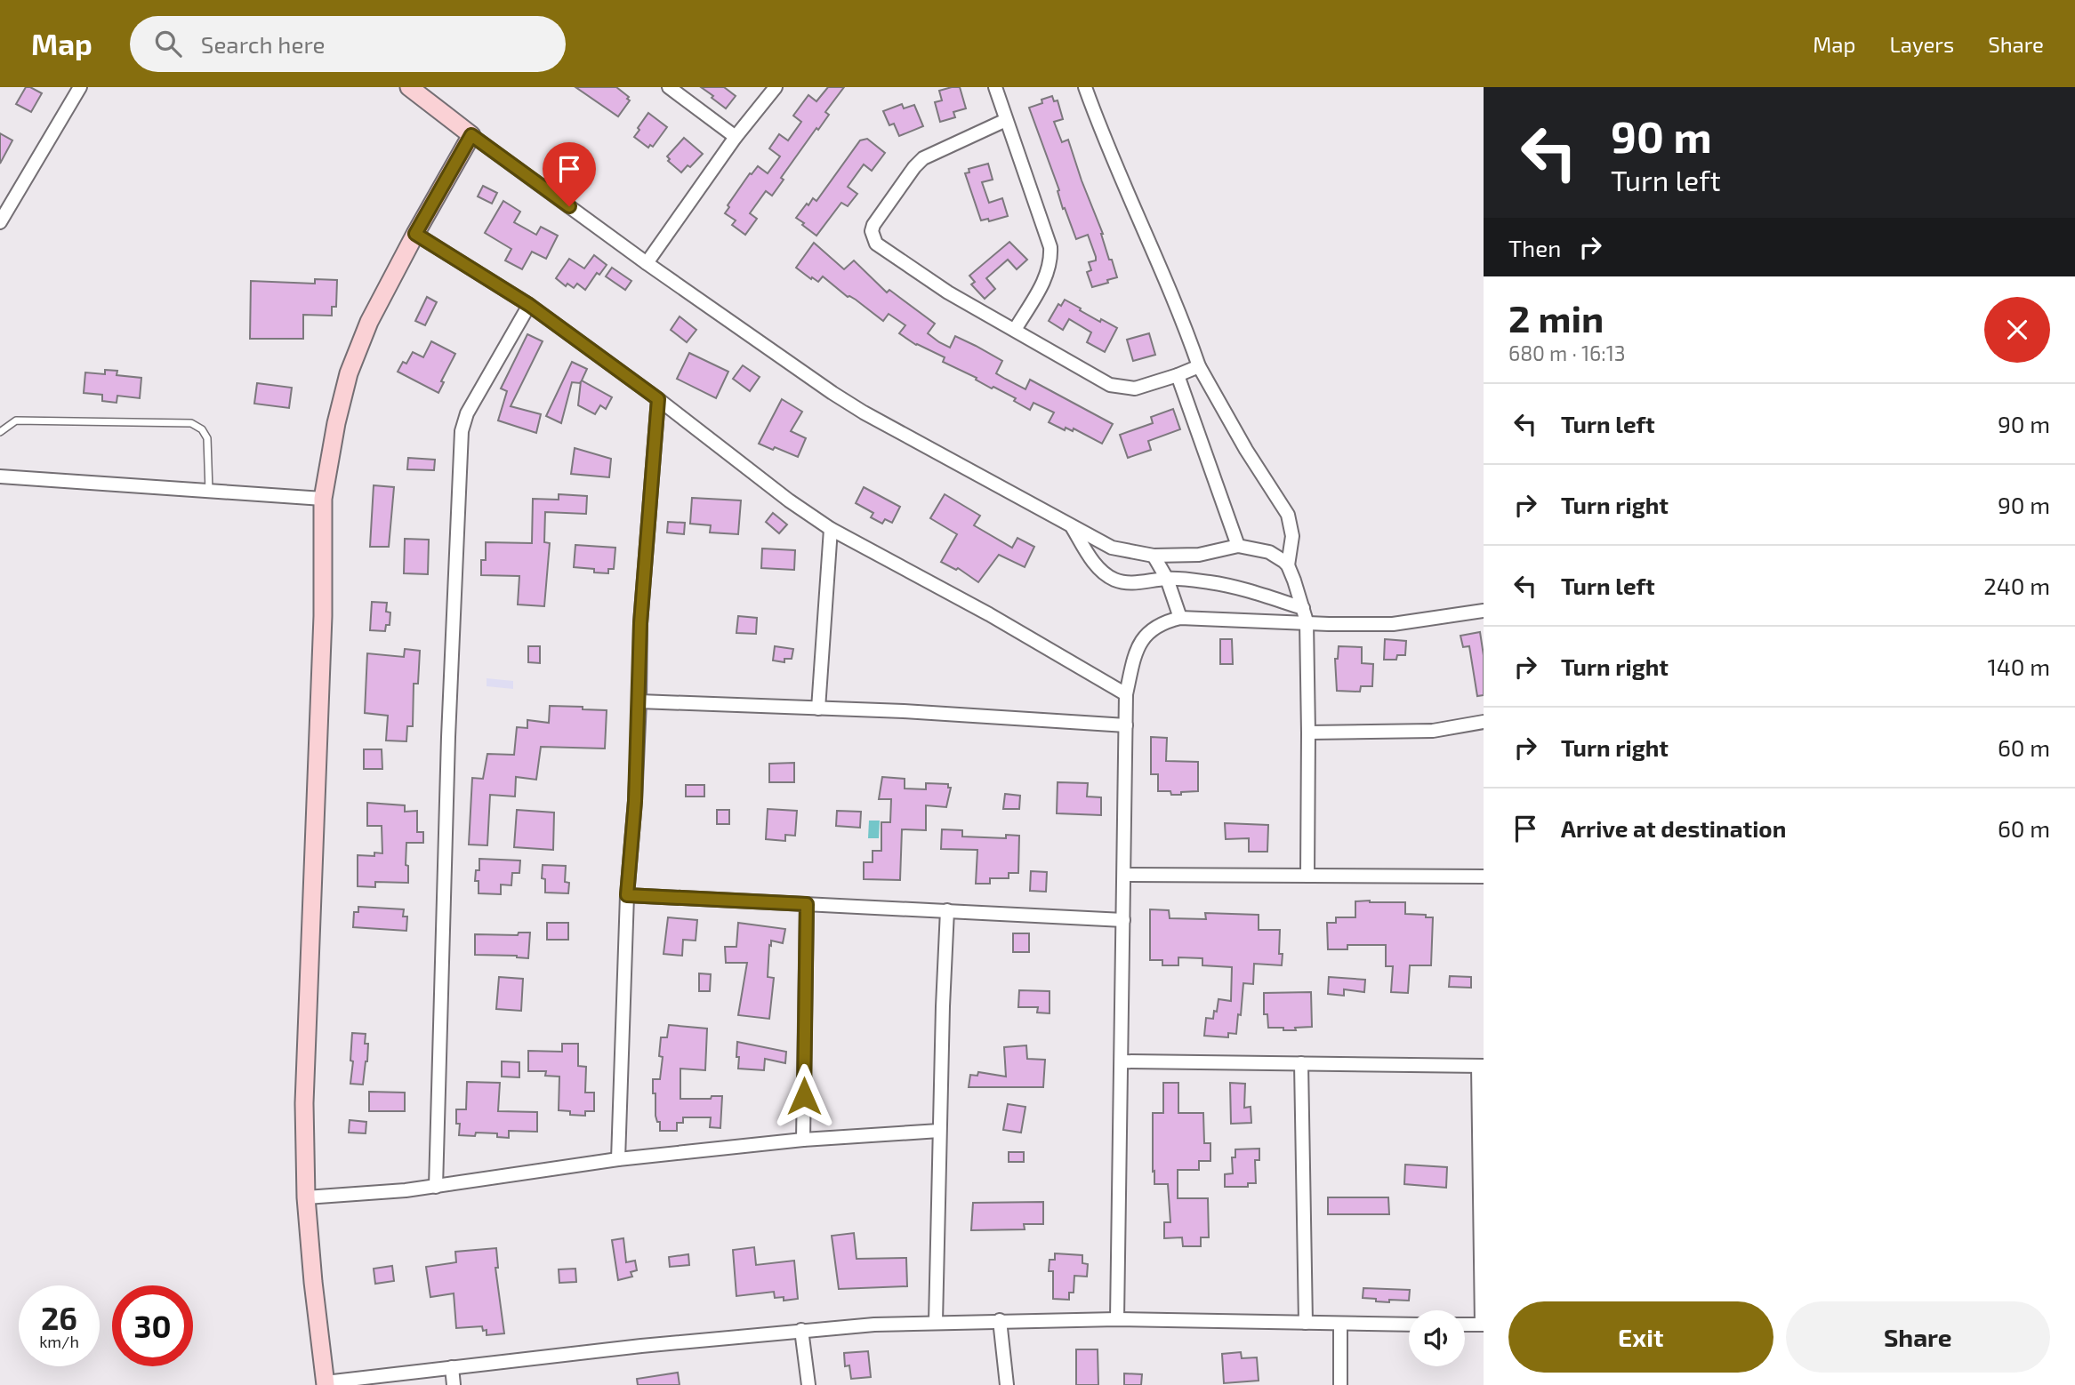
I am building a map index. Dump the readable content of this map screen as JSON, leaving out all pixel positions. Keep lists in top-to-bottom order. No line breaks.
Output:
{"page":{"header":"Map","search":"Search here","nav":["Map","Layers","Share"],"turn":["90 m","Turn left"],"then":"Then","heading":["2 min","680 m · 16:13"],"list":[{"name":"Turn left","value":"90 m"},{"name":"Turn right","value":"90 m"},{"name":"Turn left","value":"240 m"},{"name":"Turn right","value":"140 m"},{"name":"Turn right","value":"60 m"},{"name":"Arrive at destination","value":"60 m"}],"speed":"26 km/h","limit":"30","buttons":["Exit","Share"]}}
